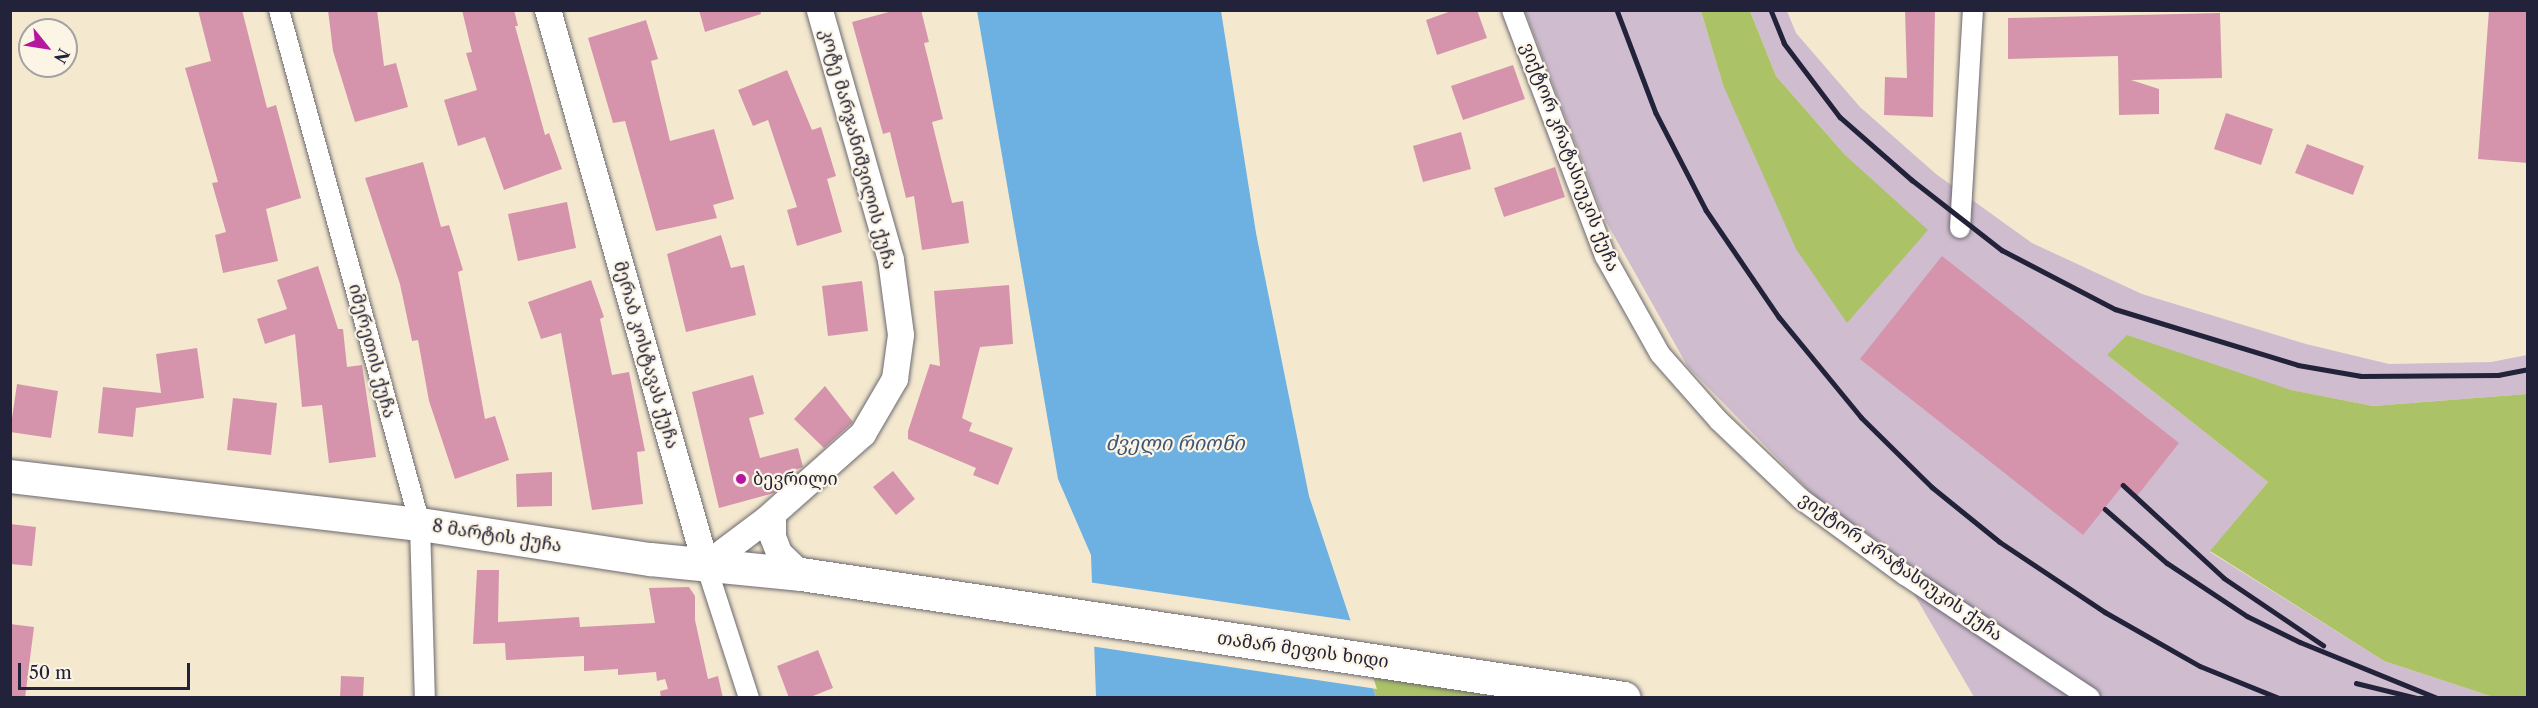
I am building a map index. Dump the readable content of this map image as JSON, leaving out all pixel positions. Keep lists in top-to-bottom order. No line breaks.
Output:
{"streets":{"highway":["8 მარტის ქუჩა","თამარ მეფის ხიდი"],"street":["კოტე მარჯანიშვილის ქუჩა","ვიქტორ კრატასიუკის ქუჩა","იმერეთის ქუჩა","მერაბ კოსტავას ქუჩა"]},"crossings":[["კოტე მარჯანიშვილის ქუჩა","მერაბ კოსტავას ქუჩა"],["კოტე მარჯანიშვილის ქუჩა","8 მარტის ქუჩა"],["იმერეთის ქუჩა","8 მარტის ქუჩა"],["მერაბ კოსტავას ქუჩა","8 მარტის ქუჩა"],["8 მარტის ქუჩა","თამარ მეფის ხიდი"]],"water":["ძველი რიონი"],"places":["ბევრილი"],"scale_bar":"50 m","north":"bottom right"}
